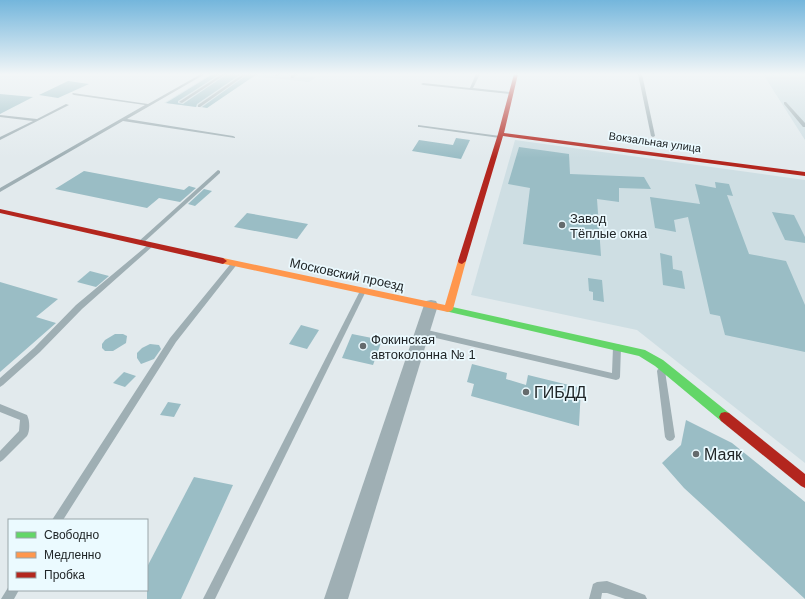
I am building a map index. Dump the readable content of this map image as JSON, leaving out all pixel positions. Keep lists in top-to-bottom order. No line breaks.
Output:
{"streets":{"street":["Вокзальная улица","Московский проезд"]},"places":["Завод Тёплые окна","Фокинская автоколонна № 1","ГИБДД","Маяк"],"legend":["Свободно","Медленно","Пробка"]}
